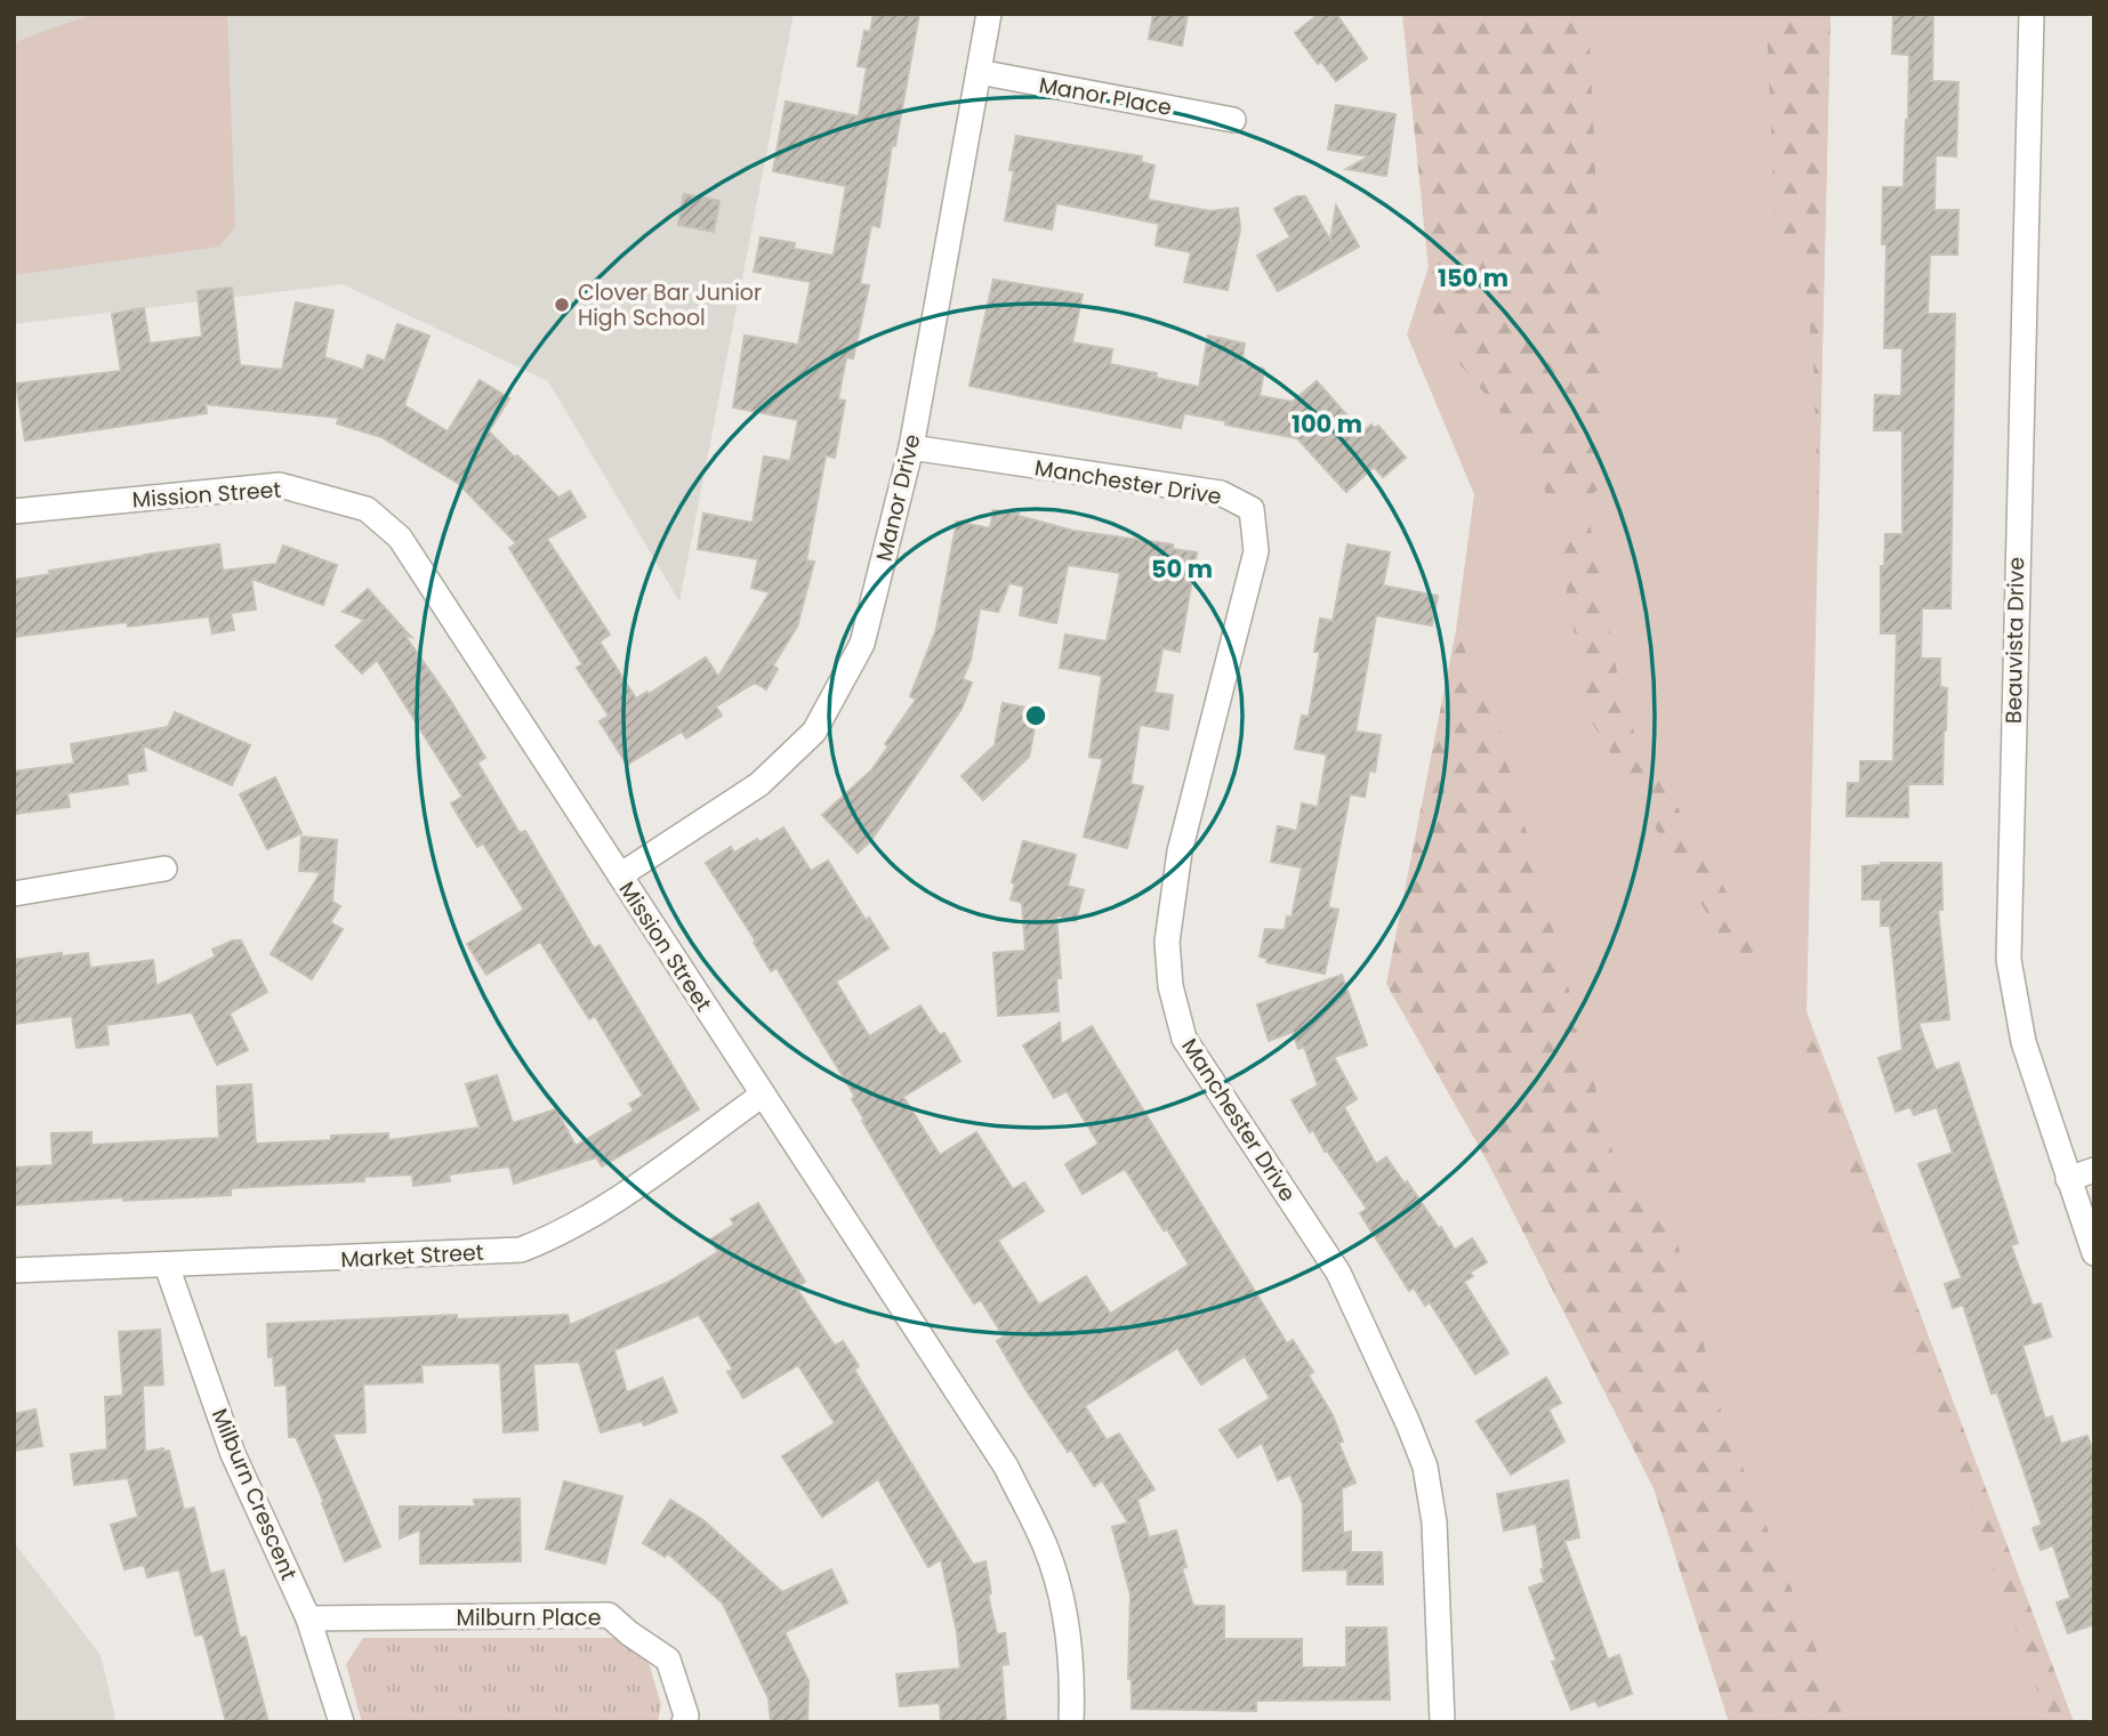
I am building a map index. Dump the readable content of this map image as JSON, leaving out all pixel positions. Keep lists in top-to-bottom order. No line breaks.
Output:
{"streets":{"street":["Manor Place","Manchester Drive","Mission Street","Manor Drive","Beauvista Drive","Market Street","Milburn Crescent","Milburn Place"]},"crossings":[["Manor Place","Manor Drive"],["Manchester Drive","Manor Drive"],["Mission Street","Manor Drive"],["Mission Street","Market Street"],["Market Street","Milburn Crescent"],["Milburn Crescent","Milburn Place"]],"places":["Clover Bar Junior High School"],"rings":["150 m","100 m","50 m"]}
